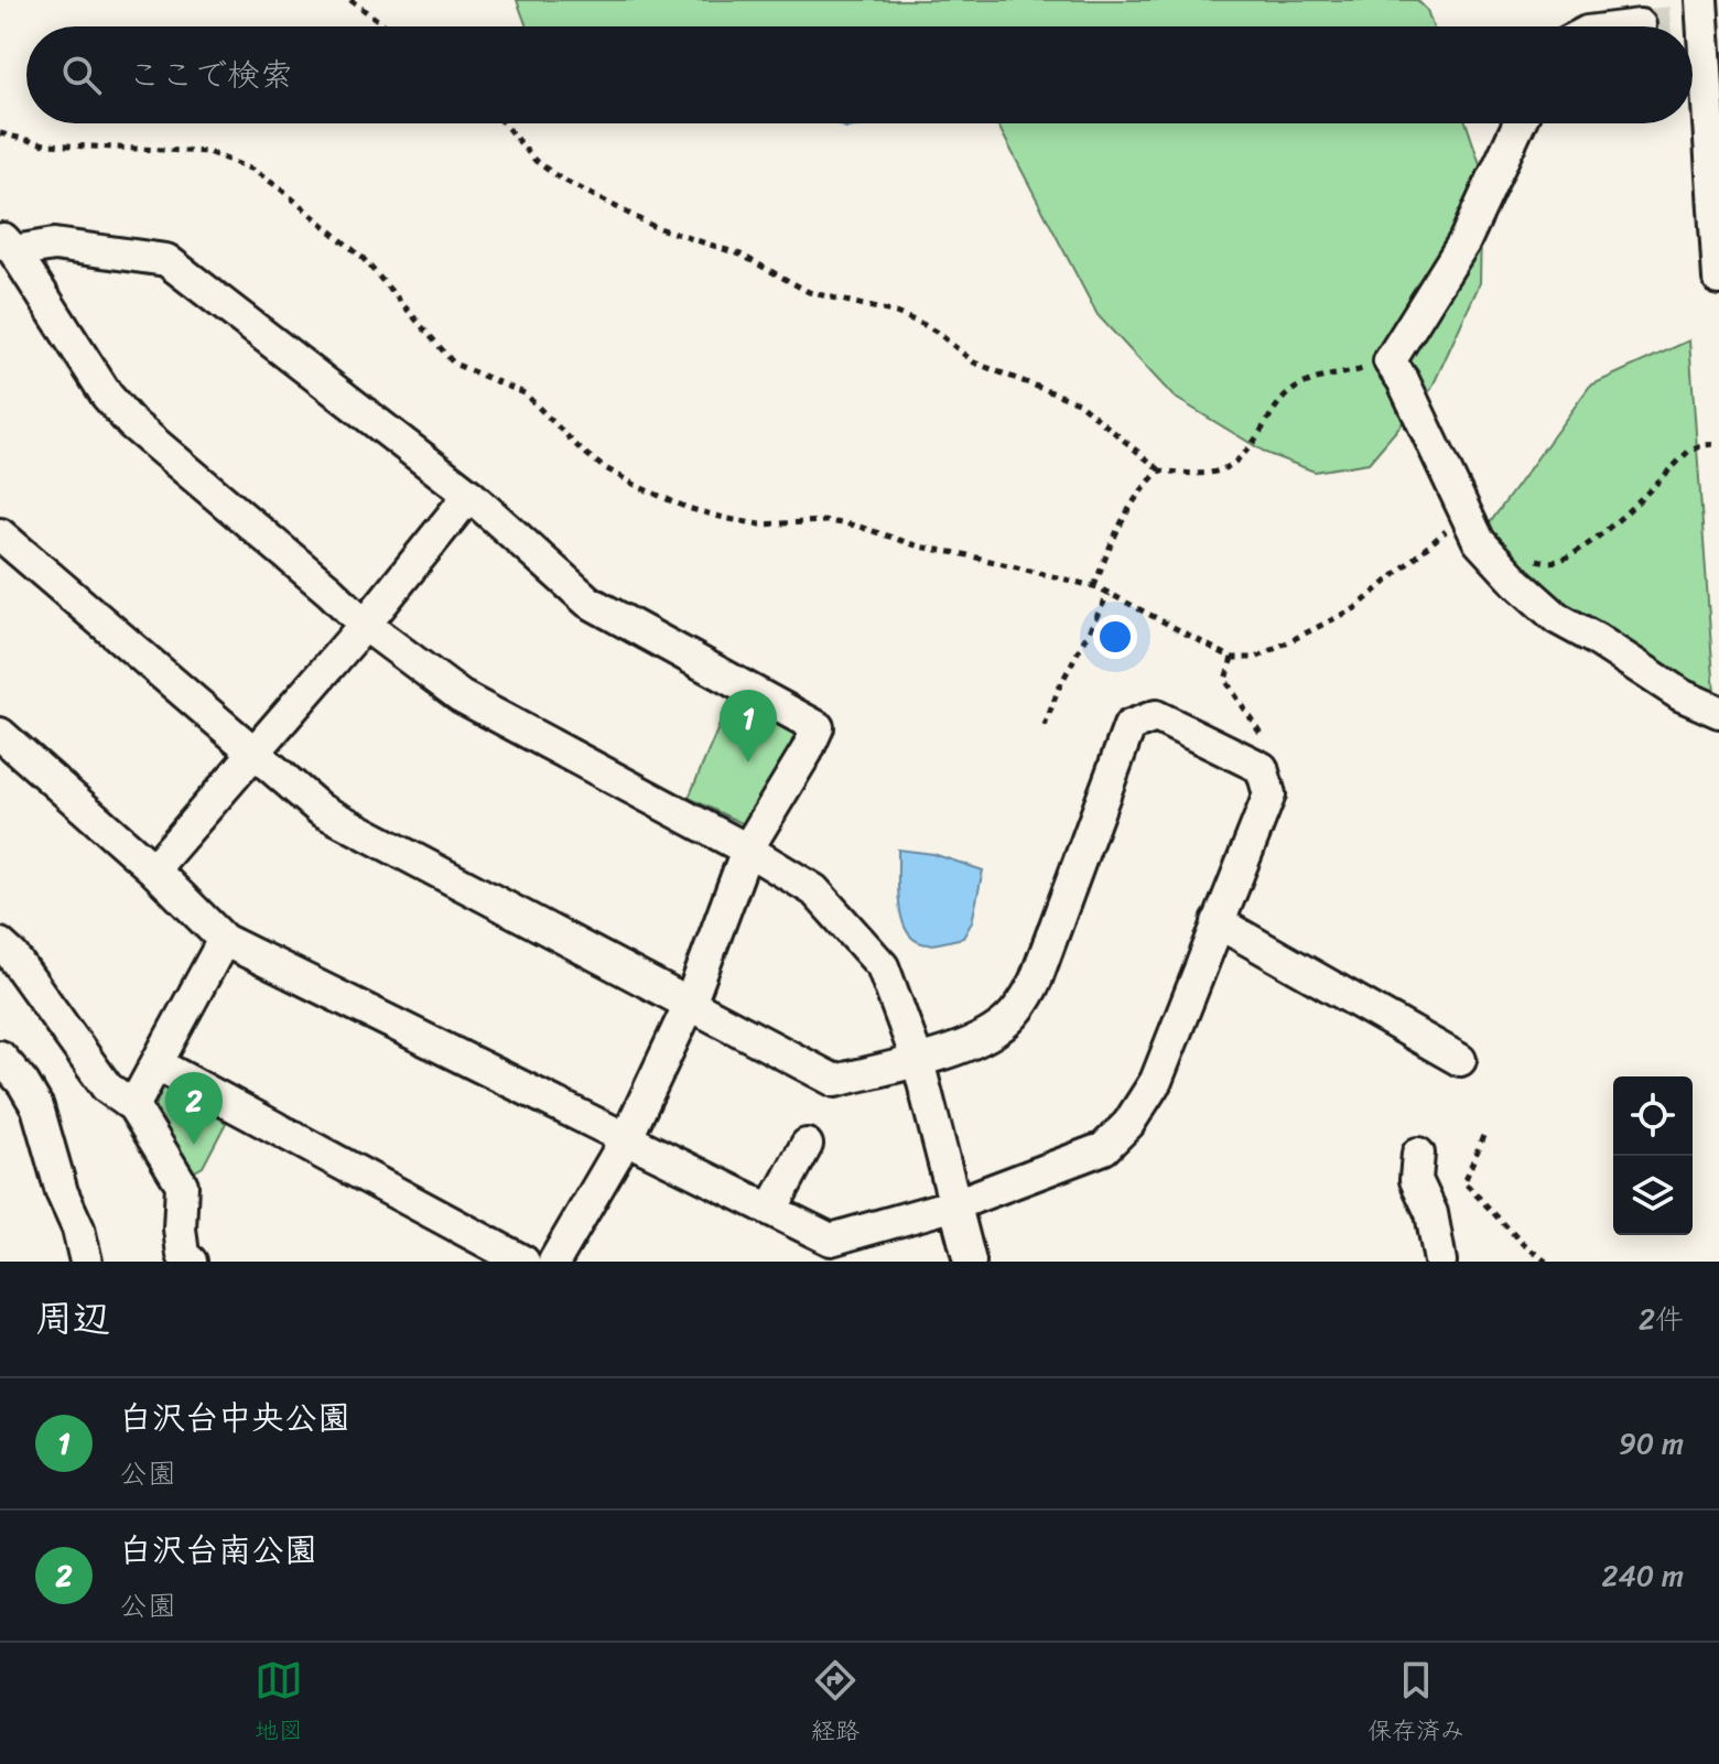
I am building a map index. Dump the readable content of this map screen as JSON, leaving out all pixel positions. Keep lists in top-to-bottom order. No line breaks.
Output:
{"page":{"search":"ここで検索","pins":["1","2"],"heading":["周辺","2件"],"list":[{"mark":"1","name":"白沢台中央公園","note":"公園","value":"90 m"},{"mark":"2","name":"白沢台南公園","note":"公園","value":"240 m"}],"nav":["地図","経路","保存済み"]}}
